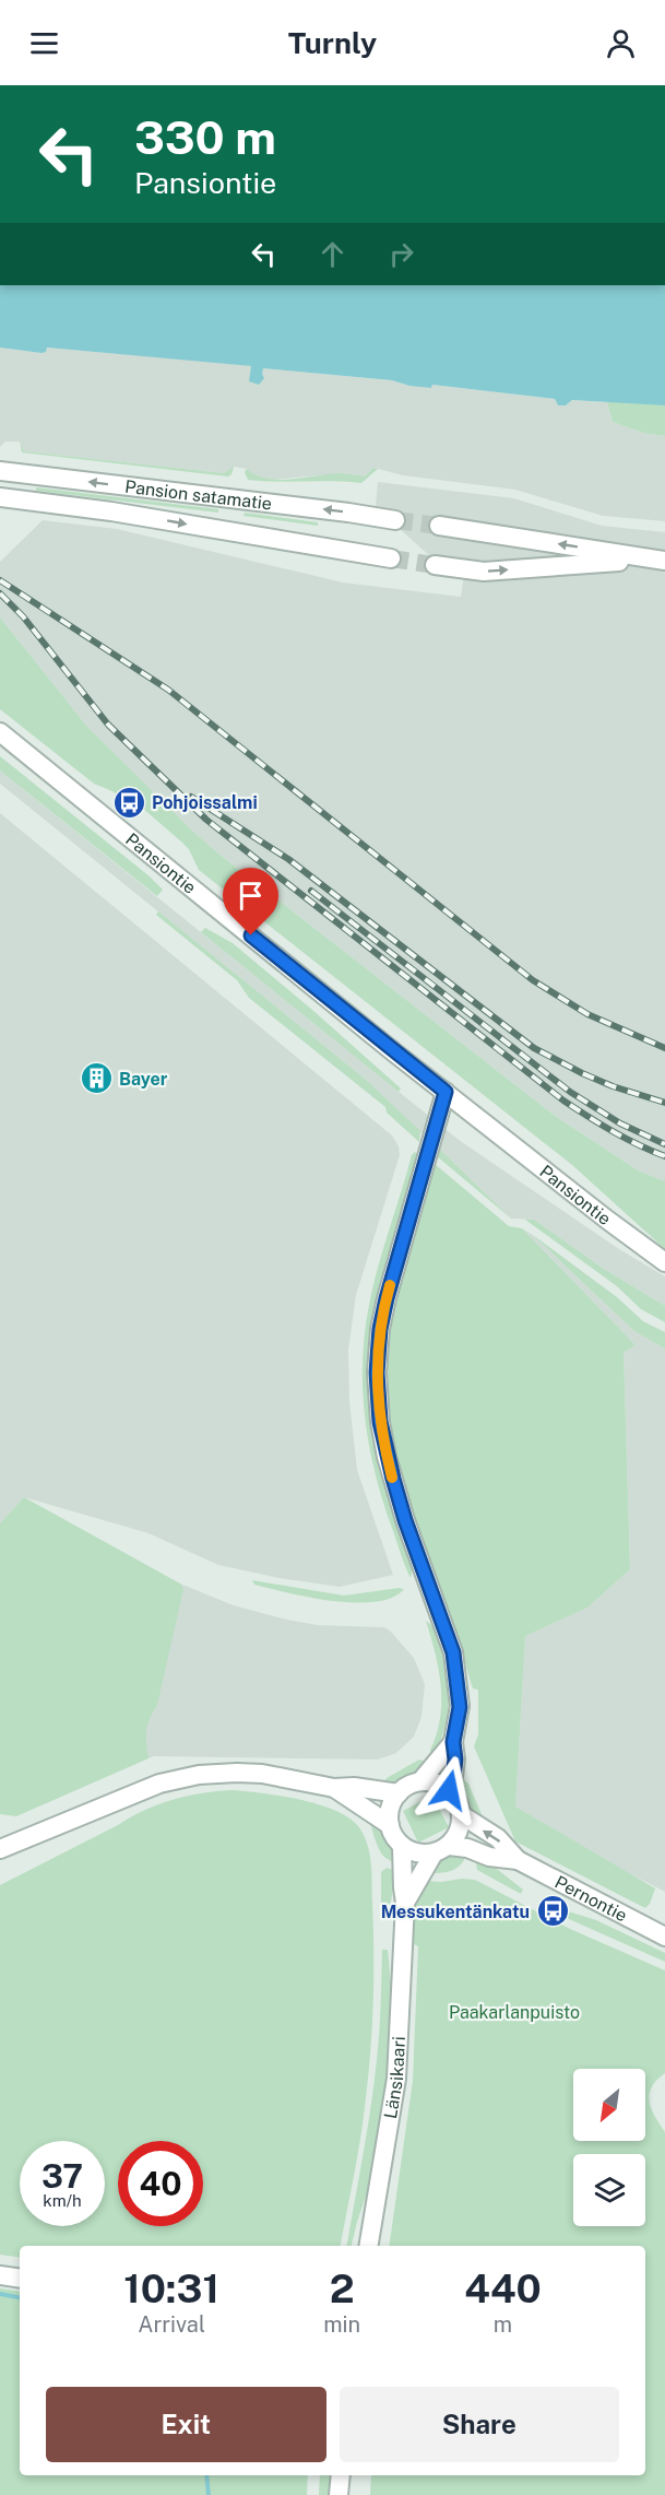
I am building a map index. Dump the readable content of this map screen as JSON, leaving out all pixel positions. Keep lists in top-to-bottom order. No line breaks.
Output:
{"streets":{"street":["Pansion satamatie","Pansiontie","Pernontie","Länsikaari"]},"crossings":[["Pernontie","Länsikaari"]],"parks":["Paakarlanpuisto"],"places":{"bus stop":["Pohjoissalmi","Messukentänkatu"],"building":["Bayer"]},"north":"bottom left","page":{"header":"Turnly","turn":["330 m","Pansiontie"],"speed":"37 km/h","limit":"40","eta":["10:31","Arrival","2","min","440","m"],"buttons":["Exit","Share"]}}
